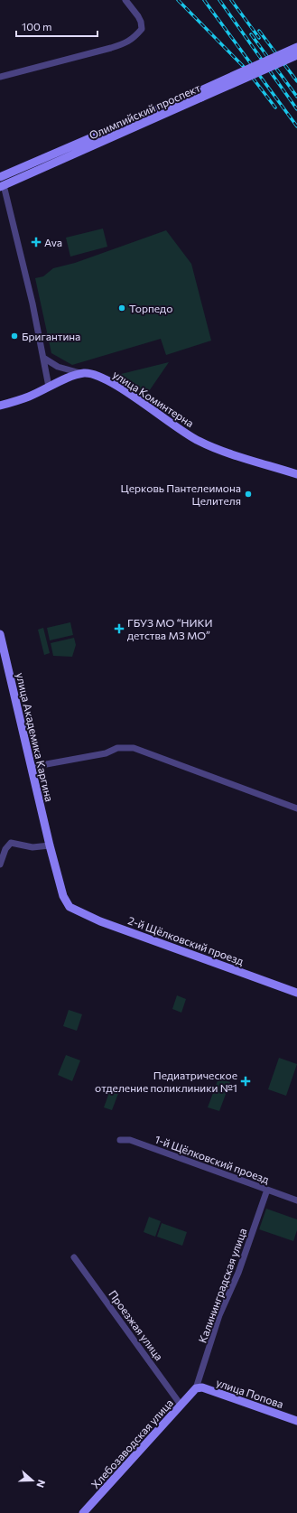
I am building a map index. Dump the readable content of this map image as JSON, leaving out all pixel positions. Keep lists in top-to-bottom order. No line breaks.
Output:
{"streets":{"street":["Олимпийский проспект","улица Коминтерна","улица Академика Каргина","2-й Щёлковский проезд","1-й Щёлковский проезд","Калининградская улица","Проезжая улица","улица Попова","Хлебозаводская улица"]},"crossings":[["улица Академика Каргина","2-й Щёлковский проезд"],["1-й Щёлковский проезд","Калининградская улица"],["Калининградская улица","улица Попова"],["Калининградская улица","Хлебозаводская улица"],["Проезжая улица","Хлебозаводская улица"],["улица Попова","Хлебозаводская улица"]],"places":{"health":["Ava","ГБУЗ МО “НИКИ детства МЗ МО”","Педиатрическое отделение поликлиники №1"],"other":["Торпедо","Бригантина","Церковь Пантелеимона Целителя"]},"scale_bar":"100 m","north":"right"}
